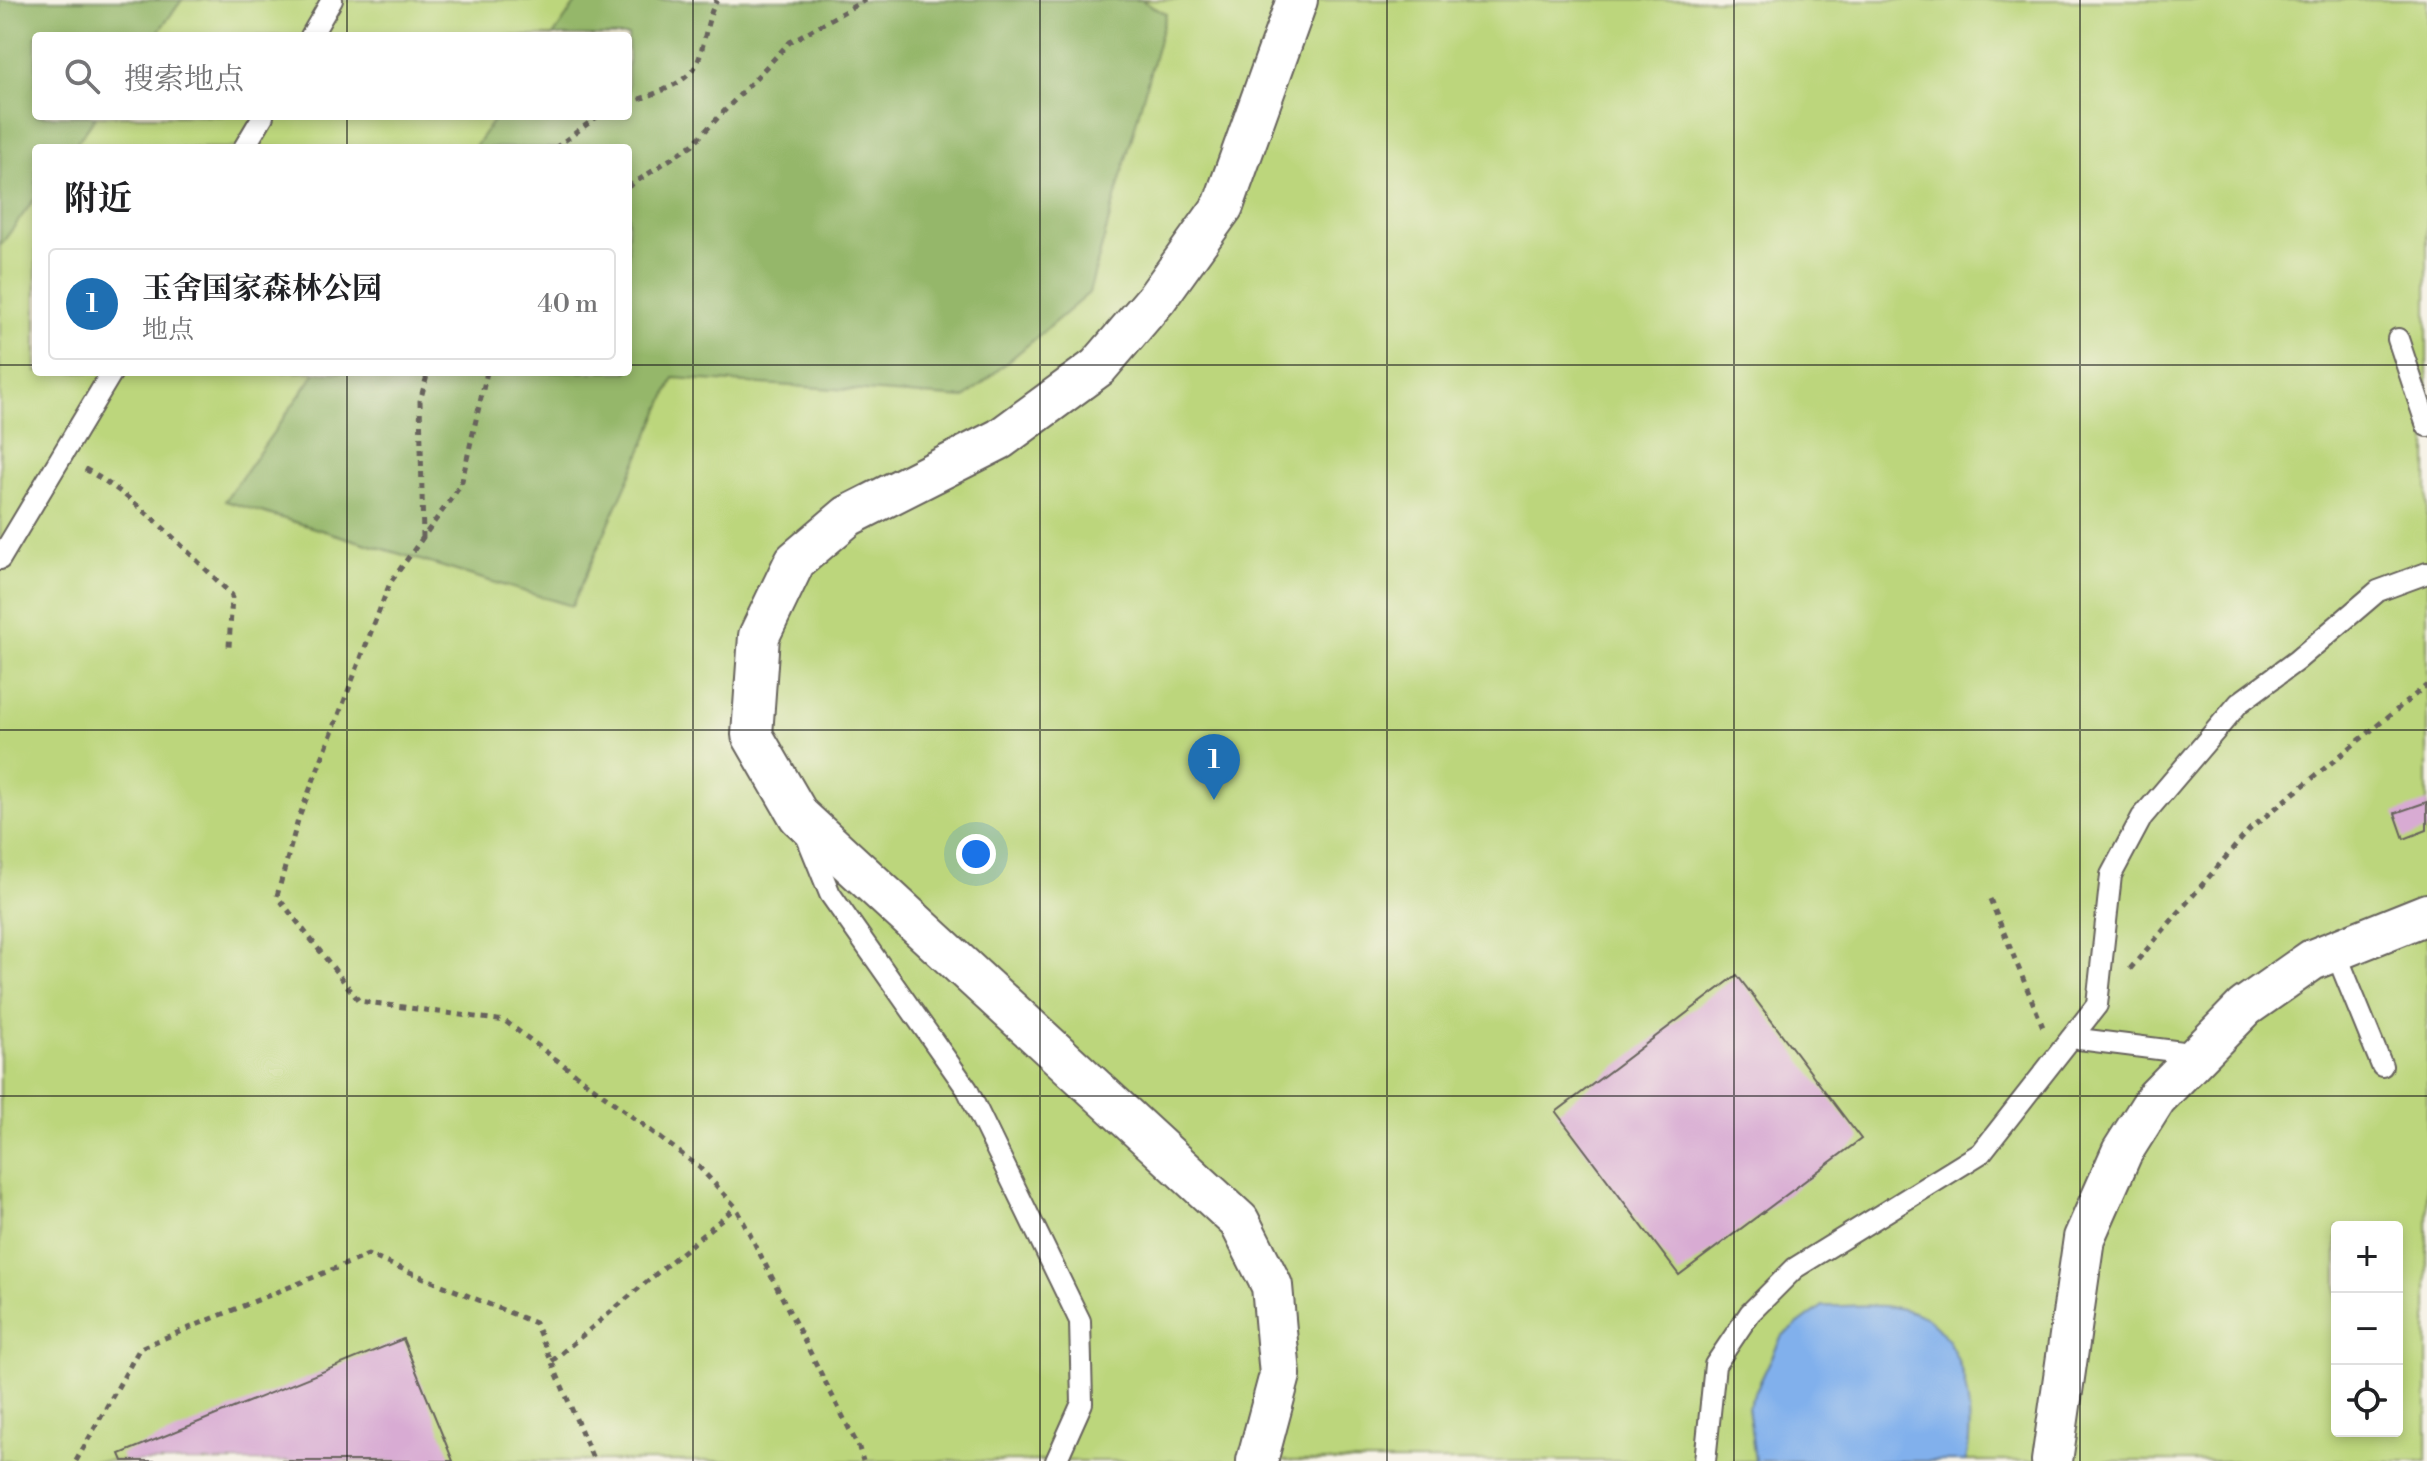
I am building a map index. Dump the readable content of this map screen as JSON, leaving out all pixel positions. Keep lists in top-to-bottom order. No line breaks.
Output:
{"page":{"search":"搜索地点","heading":"附近","list":[{"mark":"1","name":"玉舍国家森林公园","note":"地点","value":"40 m"}],"pins":"1","map_buttons":["+","−"]}}
